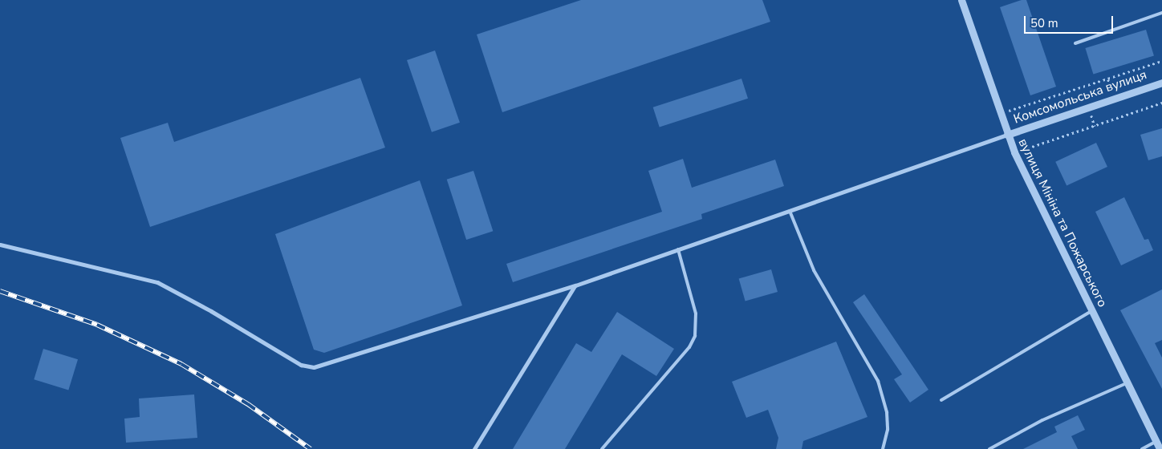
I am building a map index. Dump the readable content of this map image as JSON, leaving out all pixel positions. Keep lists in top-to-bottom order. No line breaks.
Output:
{"streets":{"street":["Комсомольська вулиця","вулиця Мініна та Пожарського"]},"crossings":[["Комсомольська вулиця","вулиця Мініна та Пожарського"]],"scale_bar":"50 m"}
